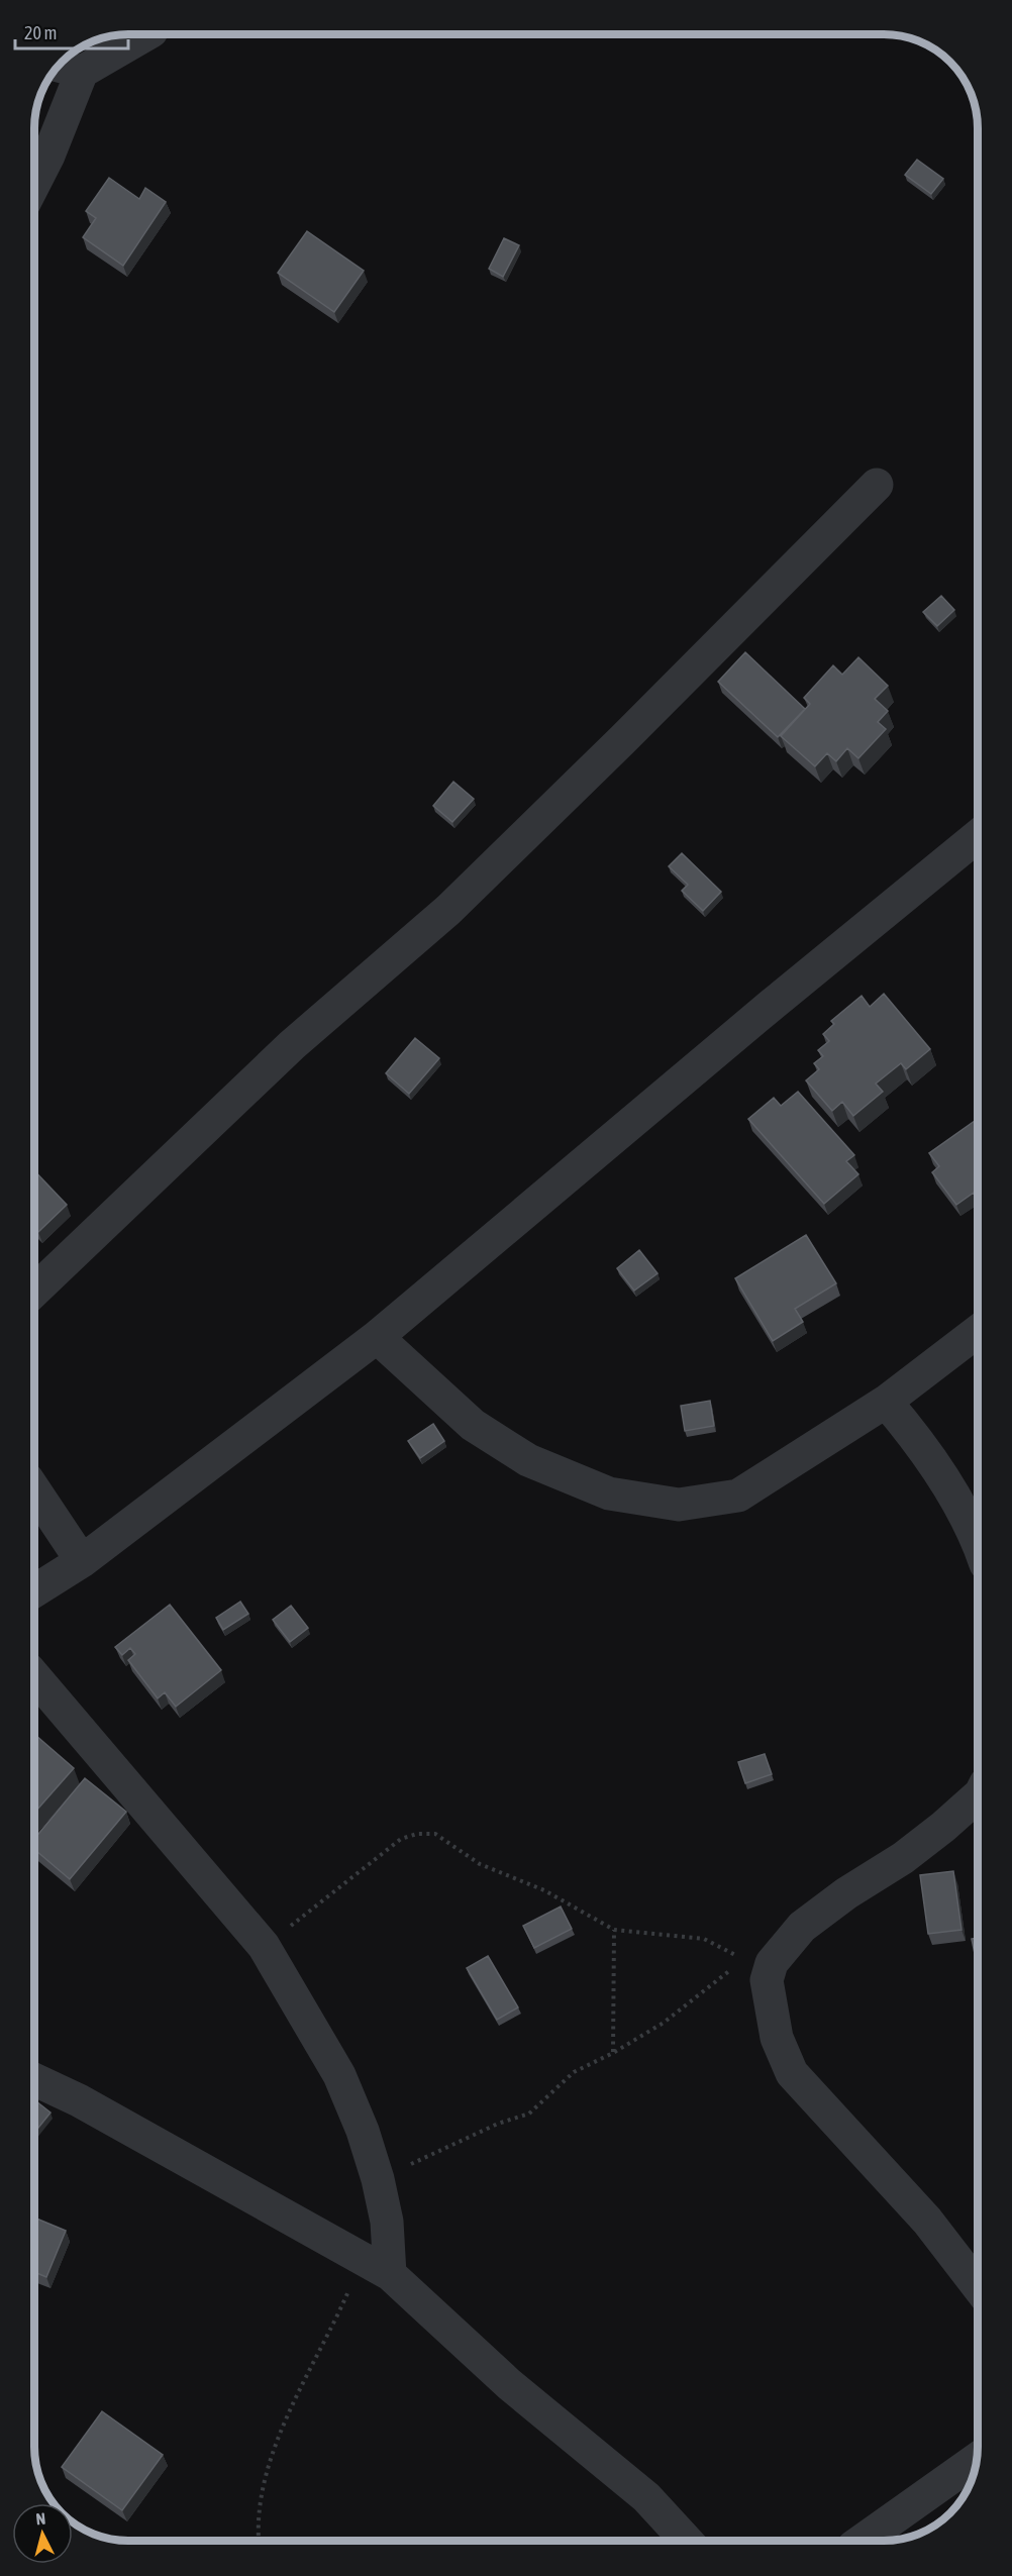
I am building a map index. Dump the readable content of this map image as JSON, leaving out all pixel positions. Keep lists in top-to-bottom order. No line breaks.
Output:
{"scale_bar":"20 m","north":"top"}
